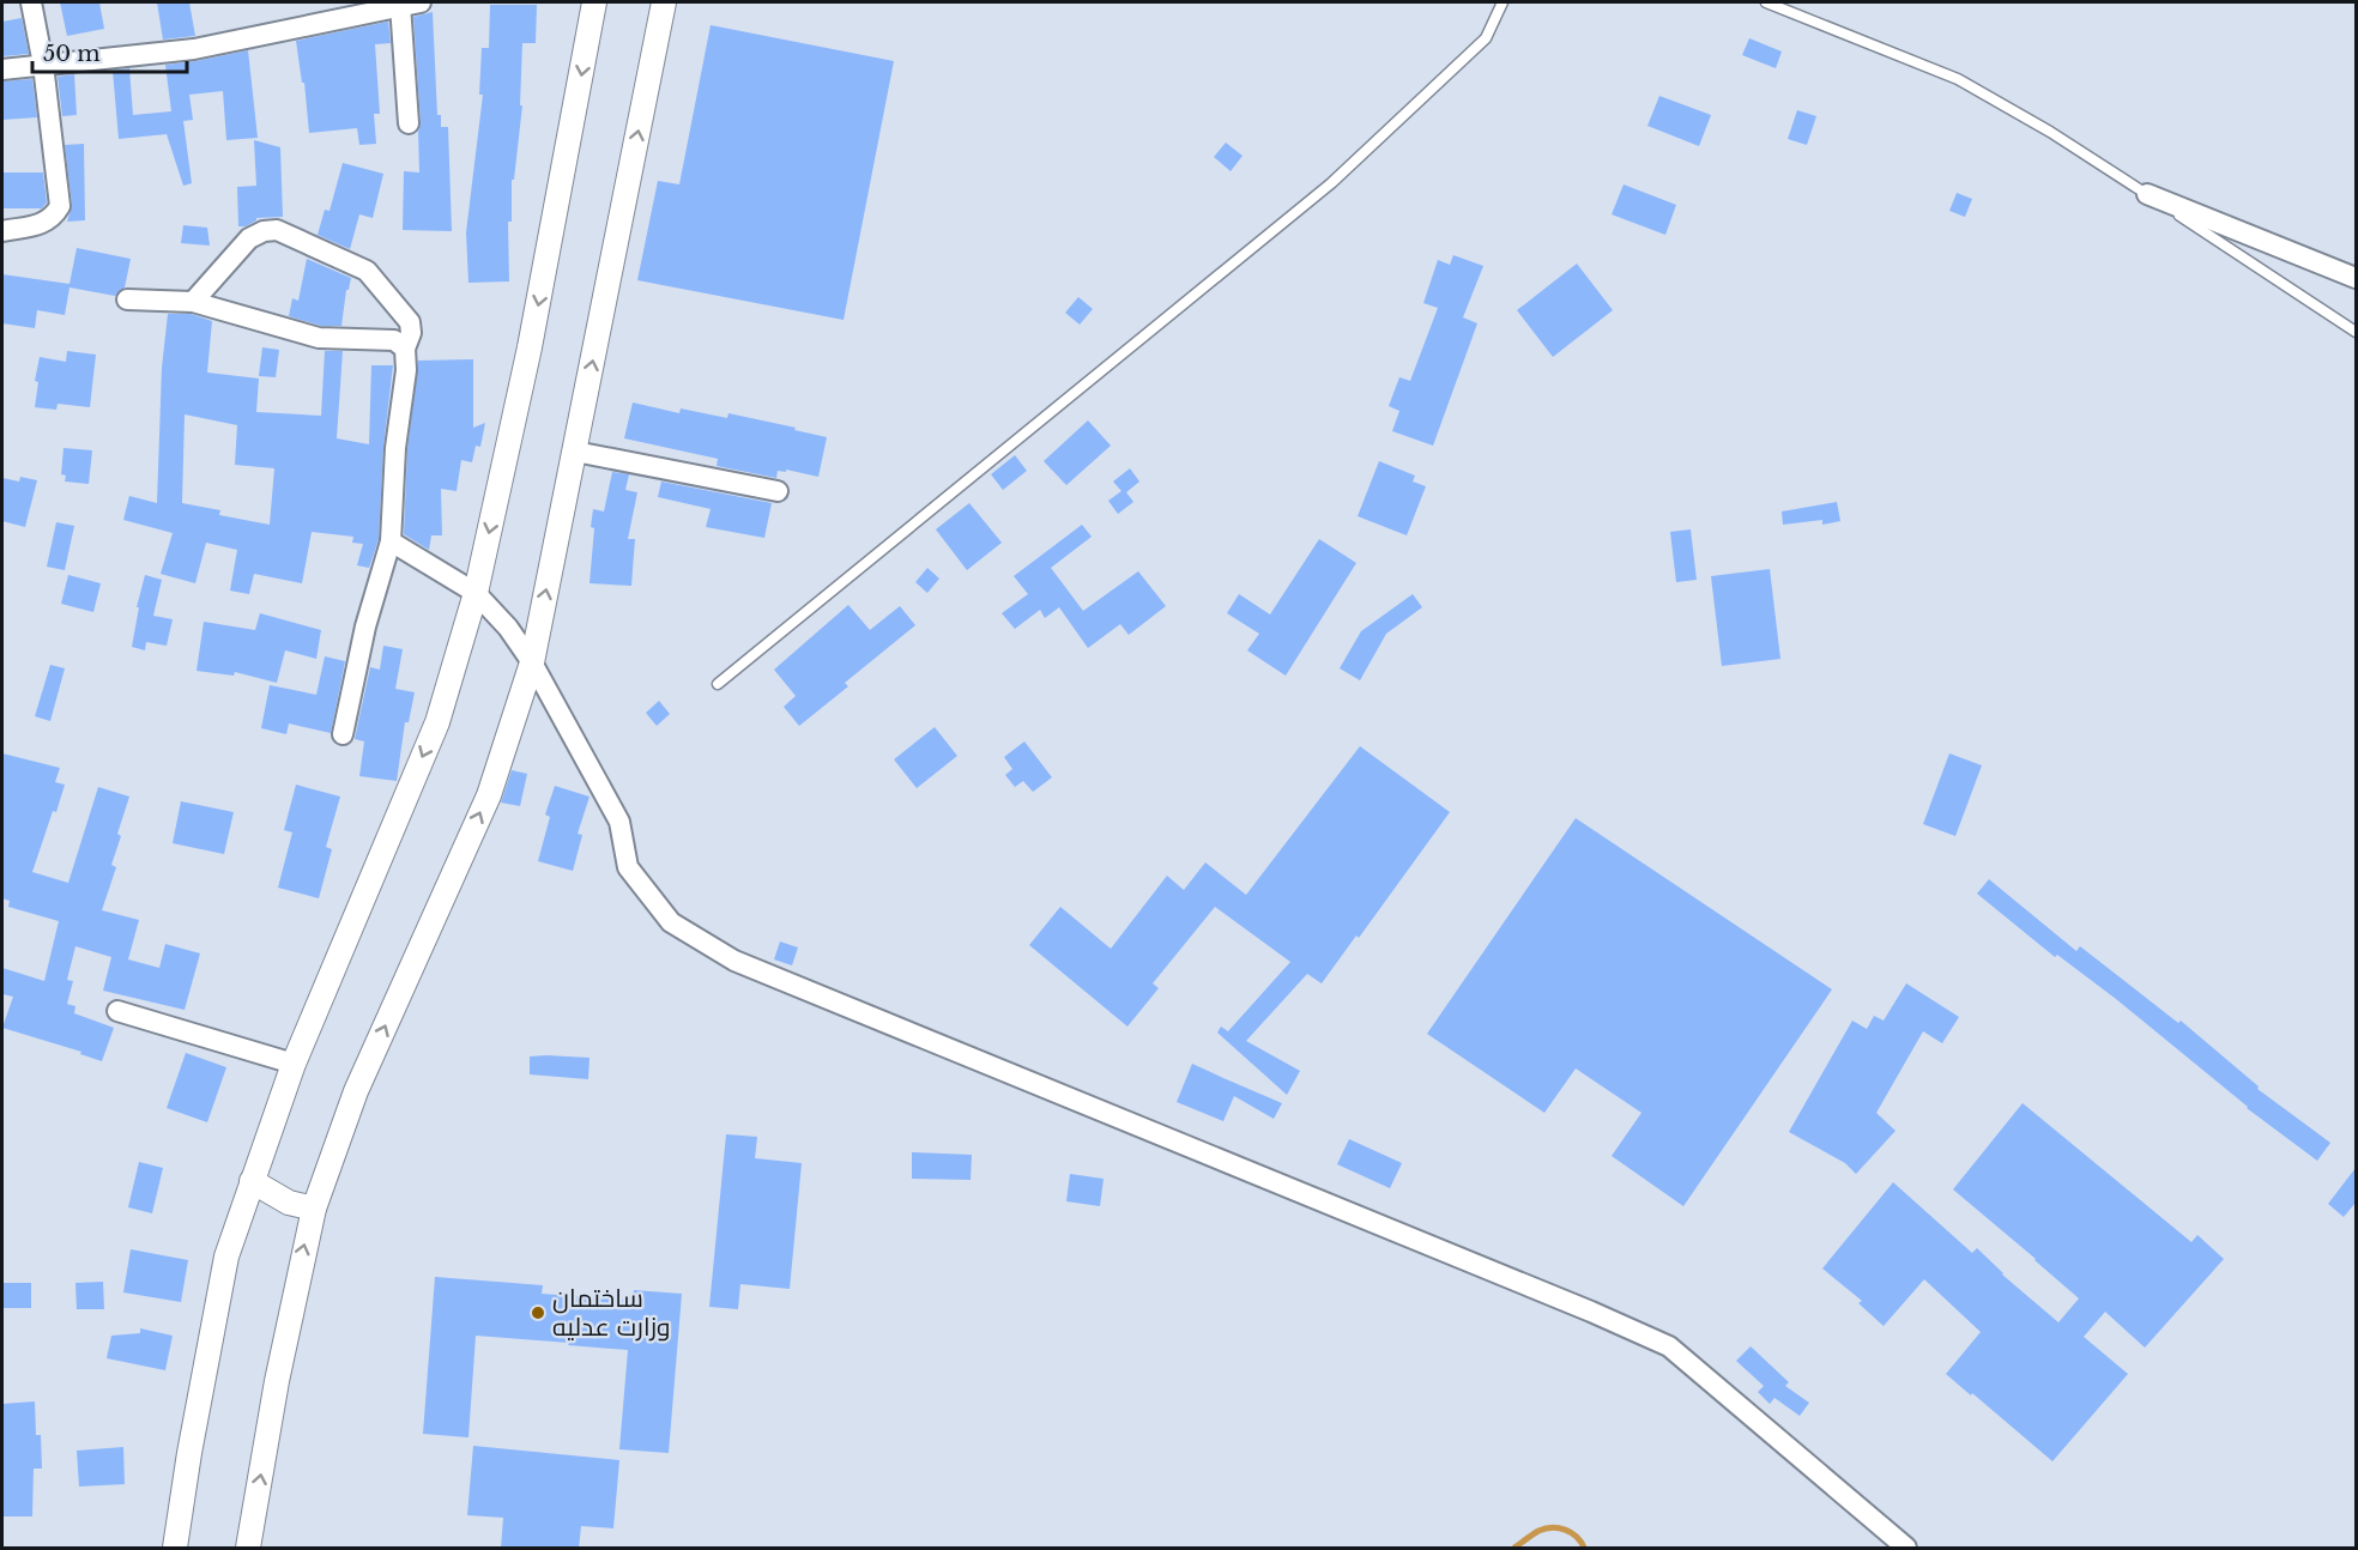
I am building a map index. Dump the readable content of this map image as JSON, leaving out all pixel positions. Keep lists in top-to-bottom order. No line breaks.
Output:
{"places":["ساختمان وزارت عدلیه"],"scale_bar":"50 m"}
